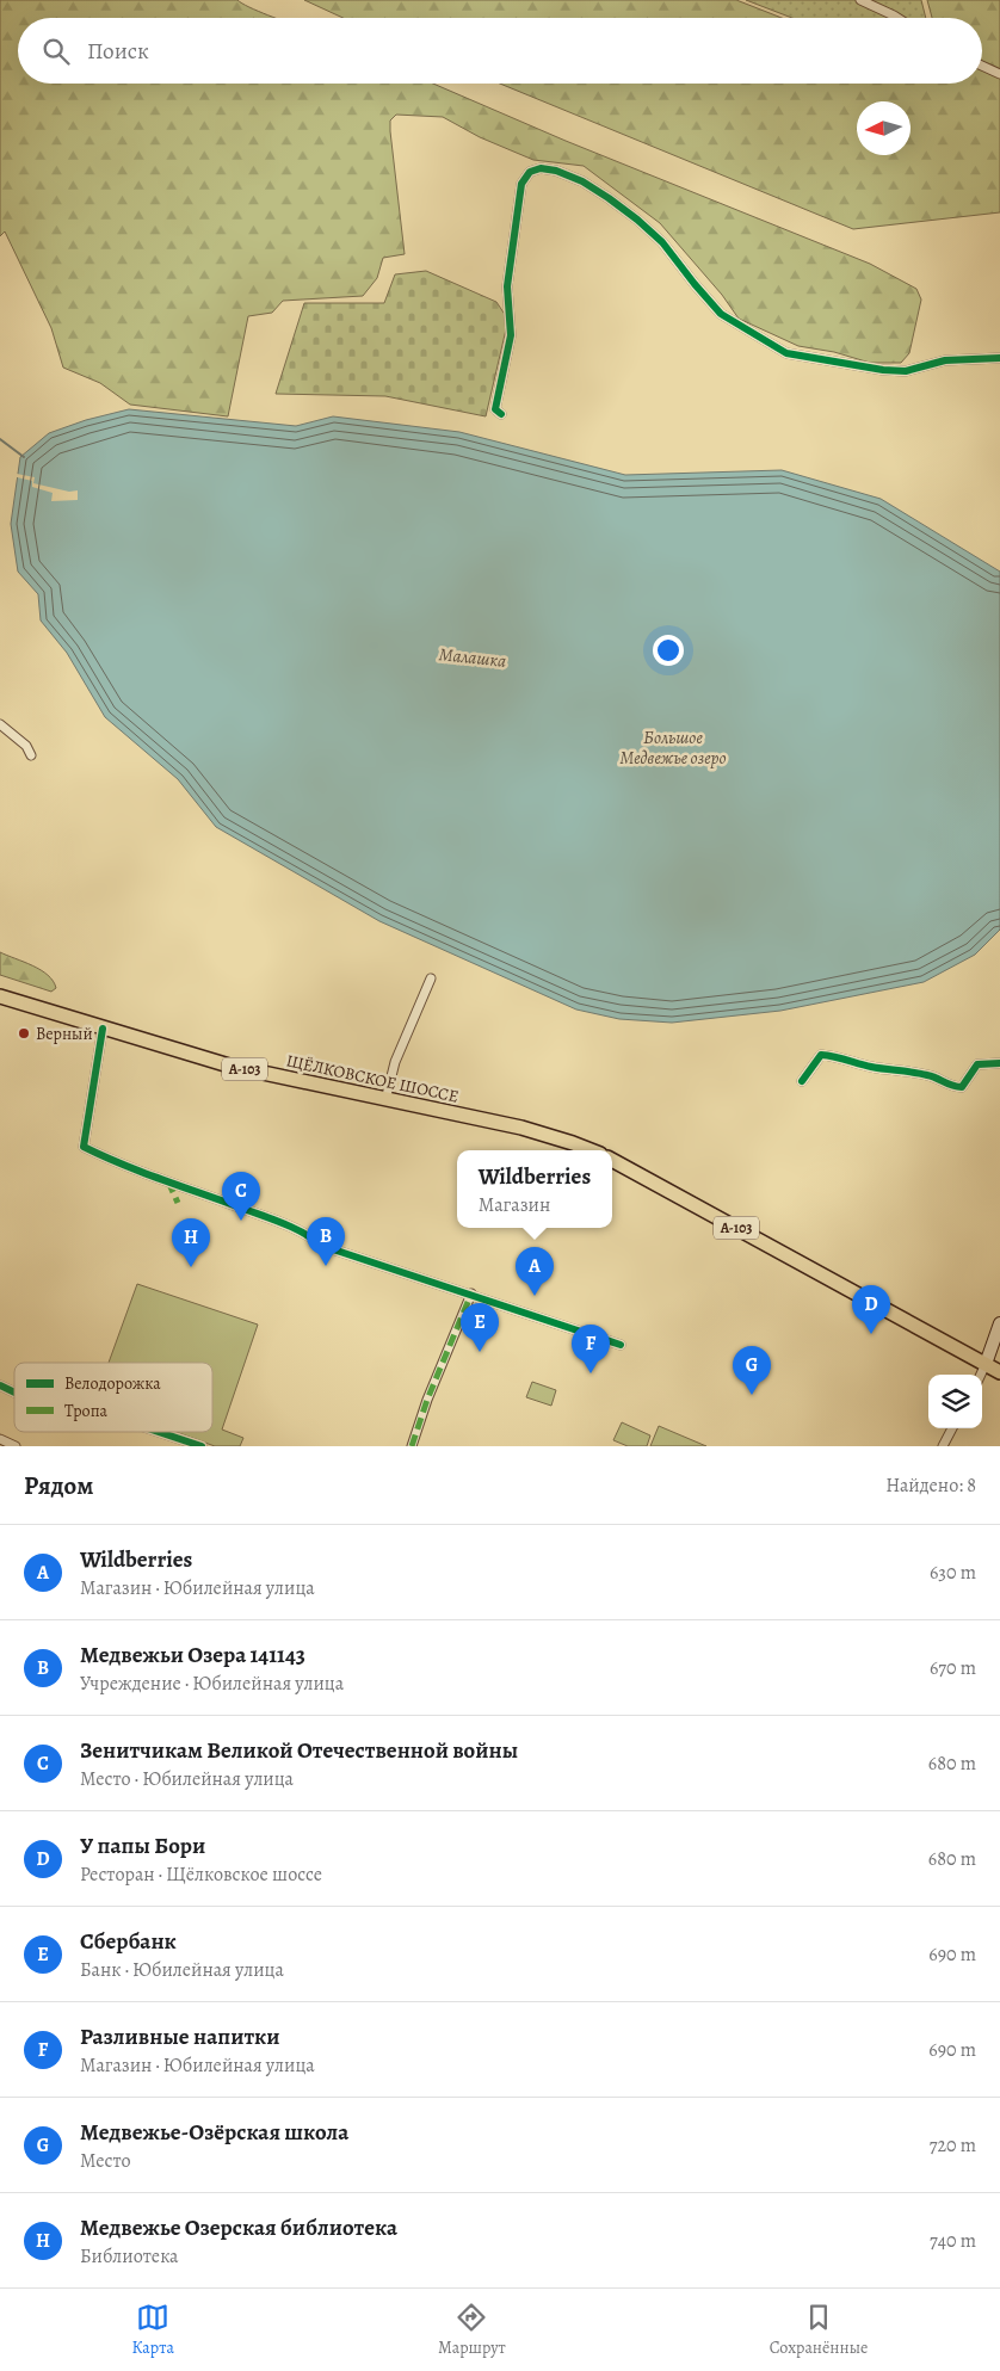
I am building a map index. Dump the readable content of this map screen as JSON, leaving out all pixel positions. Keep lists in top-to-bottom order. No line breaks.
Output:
{"streets":{"main road":["А-103","ЩЁЛКОВСКОЕ ШОССЕ"]},"water":["Малашка","Большое Медвежье озеро"],"places":["Верный"],"legend":["Велодорожка","Тропа"],"north":"left","page":{"search":"Поиск","popup":["Wildberries","Магазин"],"pins":["C","B","H","A","D","E","F","G"],"heading":["Рядом","Найдено: 8"],"list":[{"mark":"A","name":"Wildberries","note":"Магазин · Юбилейная улица","value":"630 m"},{"mark":"B","name":"Медвежьи Озера 141143","note":"Учреждение · Юбилейная улица","value":"670 m"},{"mark":"C","name":"Зенитчикам Великой Отечественной войны","note":"Место · Юбилейная улица","value":"680 m"},{"mark":"D","name":"У папы Бори","note":"Ресторан · Щёлковское шоссе","value":"680 m"},{"mark":"E","name":"Сбербанк","note":"Банк · Юбилейная улица","value":"690 m"},{"mark":"F","name":"Разливные напитки","note":"Магазин · Юбилейная улица","value":"690 m"},{"mark":"G","name":"Медвежье-Озёрская школа","note":"Место","value":"720 m"},{"mark":"H","name":"Медвежье Озерская библиотека","note":"Библиотека","value":"740 m"}],"nav":["Карта","Маршрут","Сохранённые"]}}
